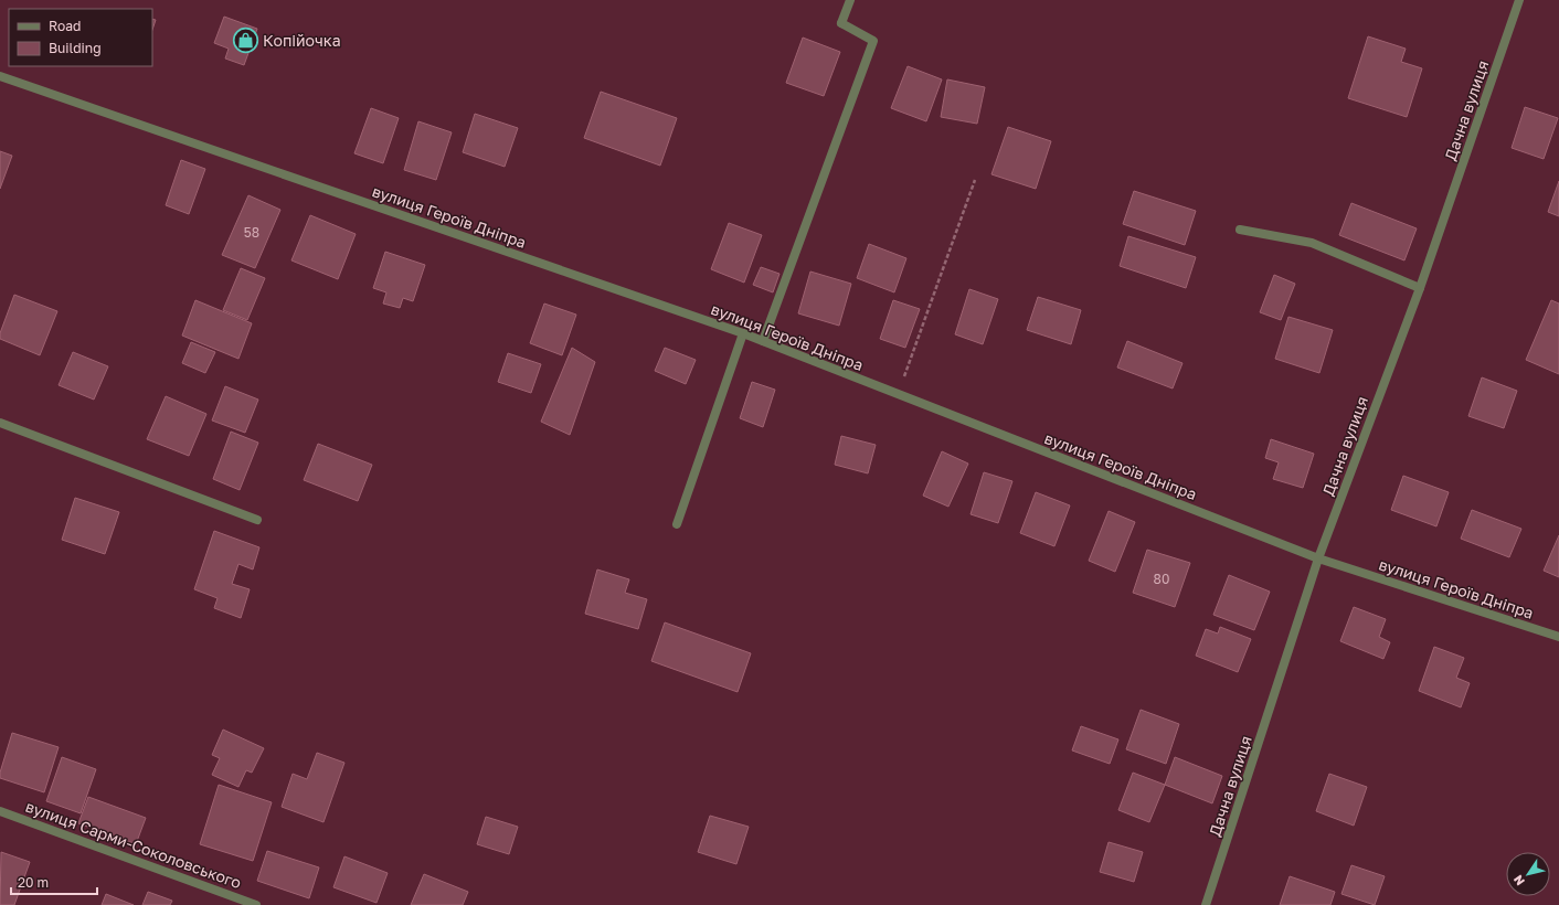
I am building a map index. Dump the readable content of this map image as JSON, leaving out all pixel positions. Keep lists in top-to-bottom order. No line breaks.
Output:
{"streets":{"street":["Дачна вулиця","вулиця Героїв Дніпра","вулиця Сарми-Соколовського"]},"crossings":[["Дачна вулиця","вулиця Героїв Дніпра"]],"places":{"shop":["Копійочка"]},"house_numbers":["58","80"],"legend":["Road","Building"],"scale_bar":"20 m","north":"bottom left"}
